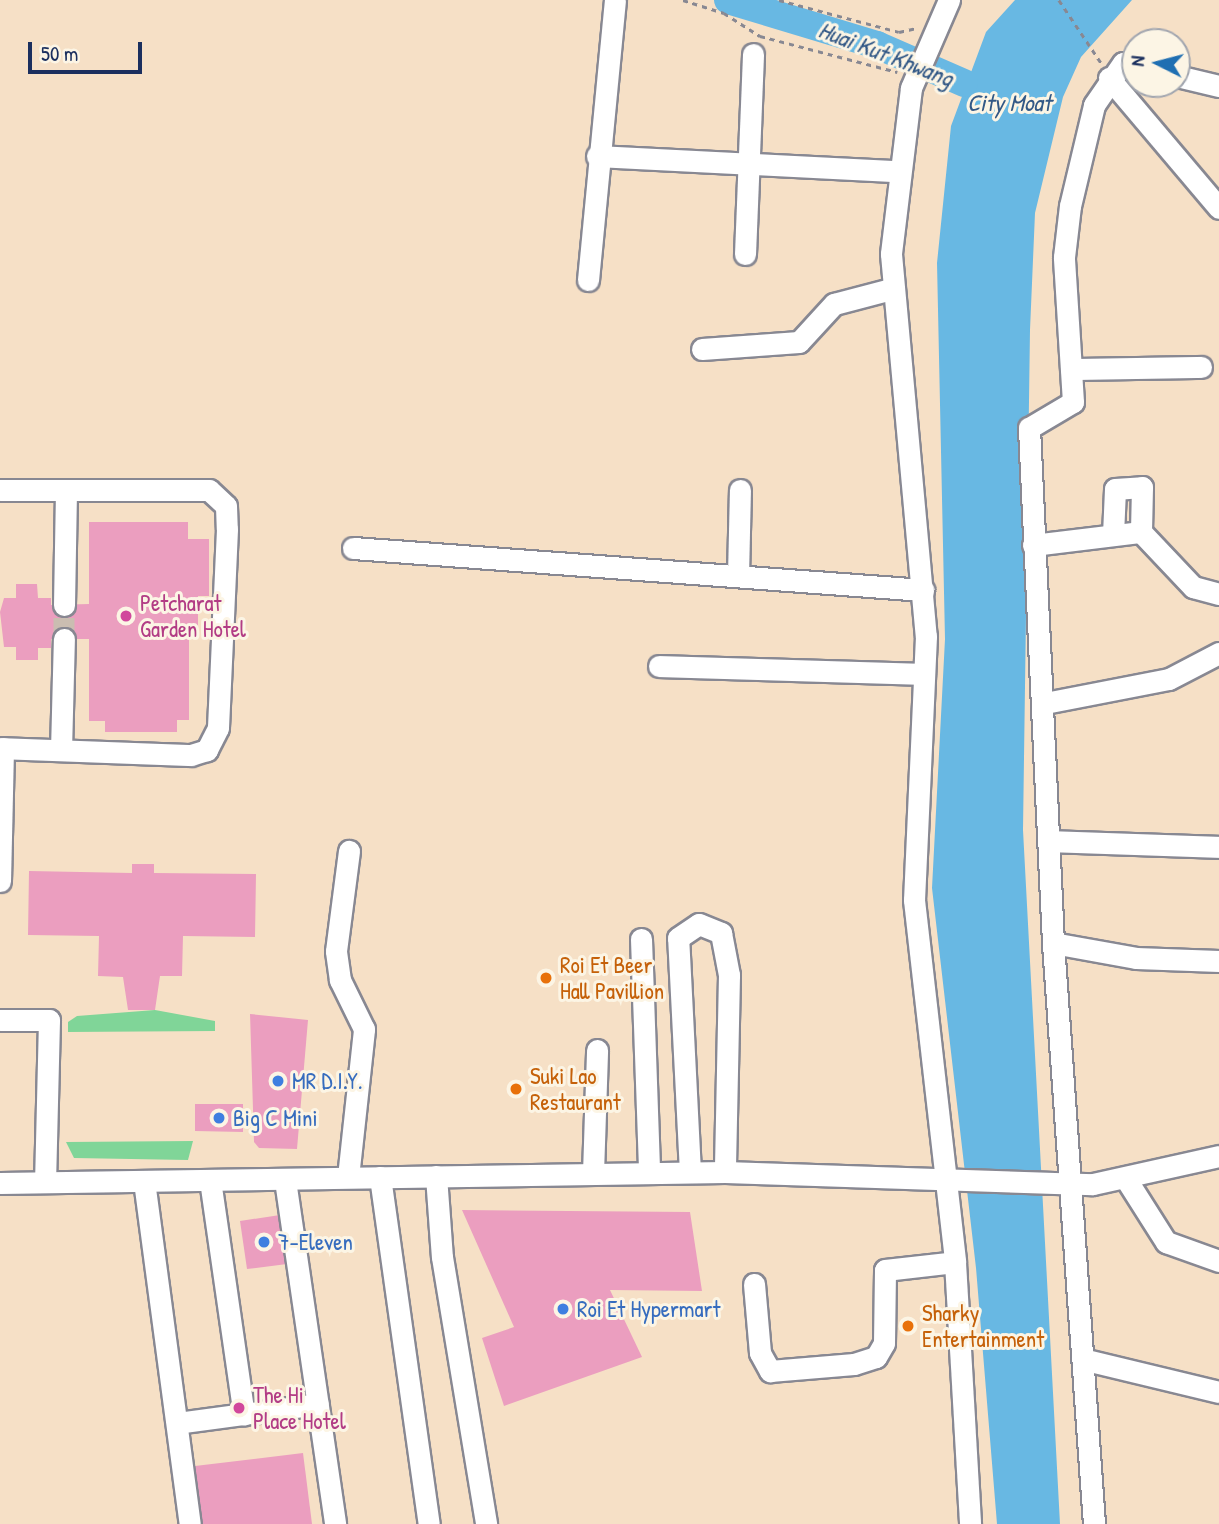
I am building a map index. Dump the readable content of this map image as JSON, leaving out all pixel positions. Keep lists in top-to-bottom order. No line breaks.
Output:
{"water":["Huai Kut Khwang","City Moat"],"places":["Petcharat Garden Hotel","Roi Et Beer Hall Pavillion","MR D.I.Y.","Suki Lao Restaurant","Big C Mini","7-Eleven","Roi Et Hypermart","Sharky Entertainment","The Hi Place Hotel"],"scale_bar":"50 m","north":"left"}
